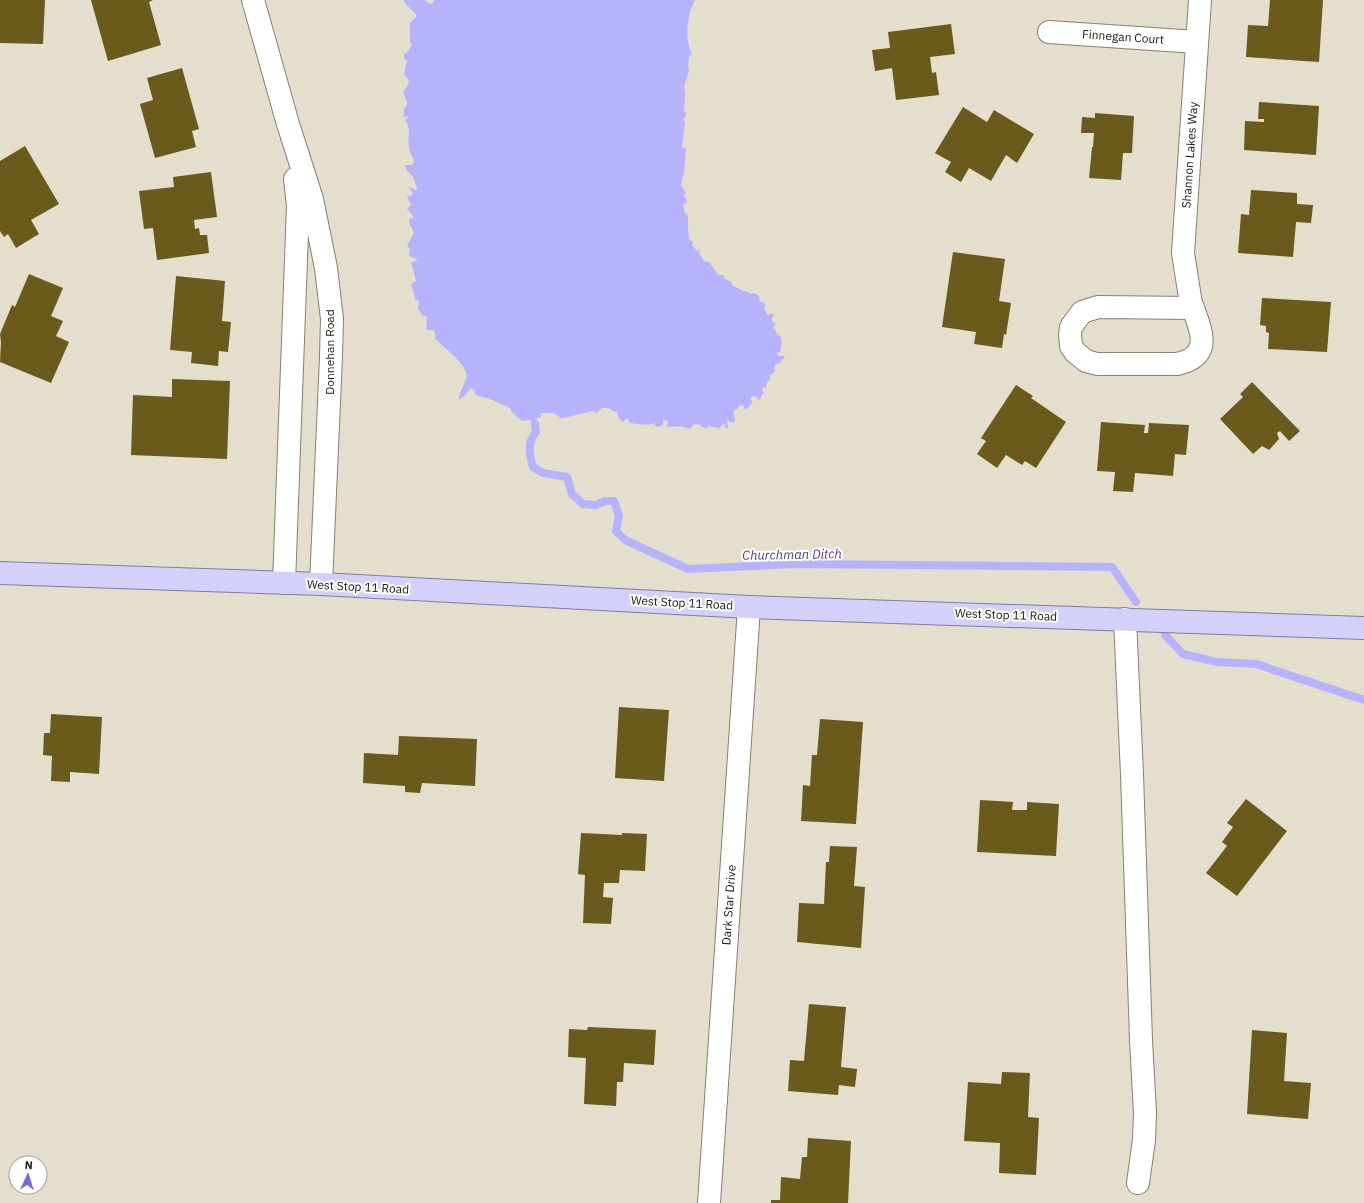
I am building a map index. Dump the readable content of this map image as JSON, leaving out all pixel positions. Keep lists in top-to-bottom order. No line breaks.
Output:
{"streets":{"main road":["West Stop 11 Road"],"street":["Finnegan Court","Shannon Lakes Way","Donnehan Road","Dark Star Drive"]},"crossings":[["Finnegan Court","Shannon Lakes Way"],["Donnehan Road","West Stop 11 Road"],["West Stop 11 Road","Dark Star Drive"]],"water":["Churchman Ditch"],"north":"top"}
